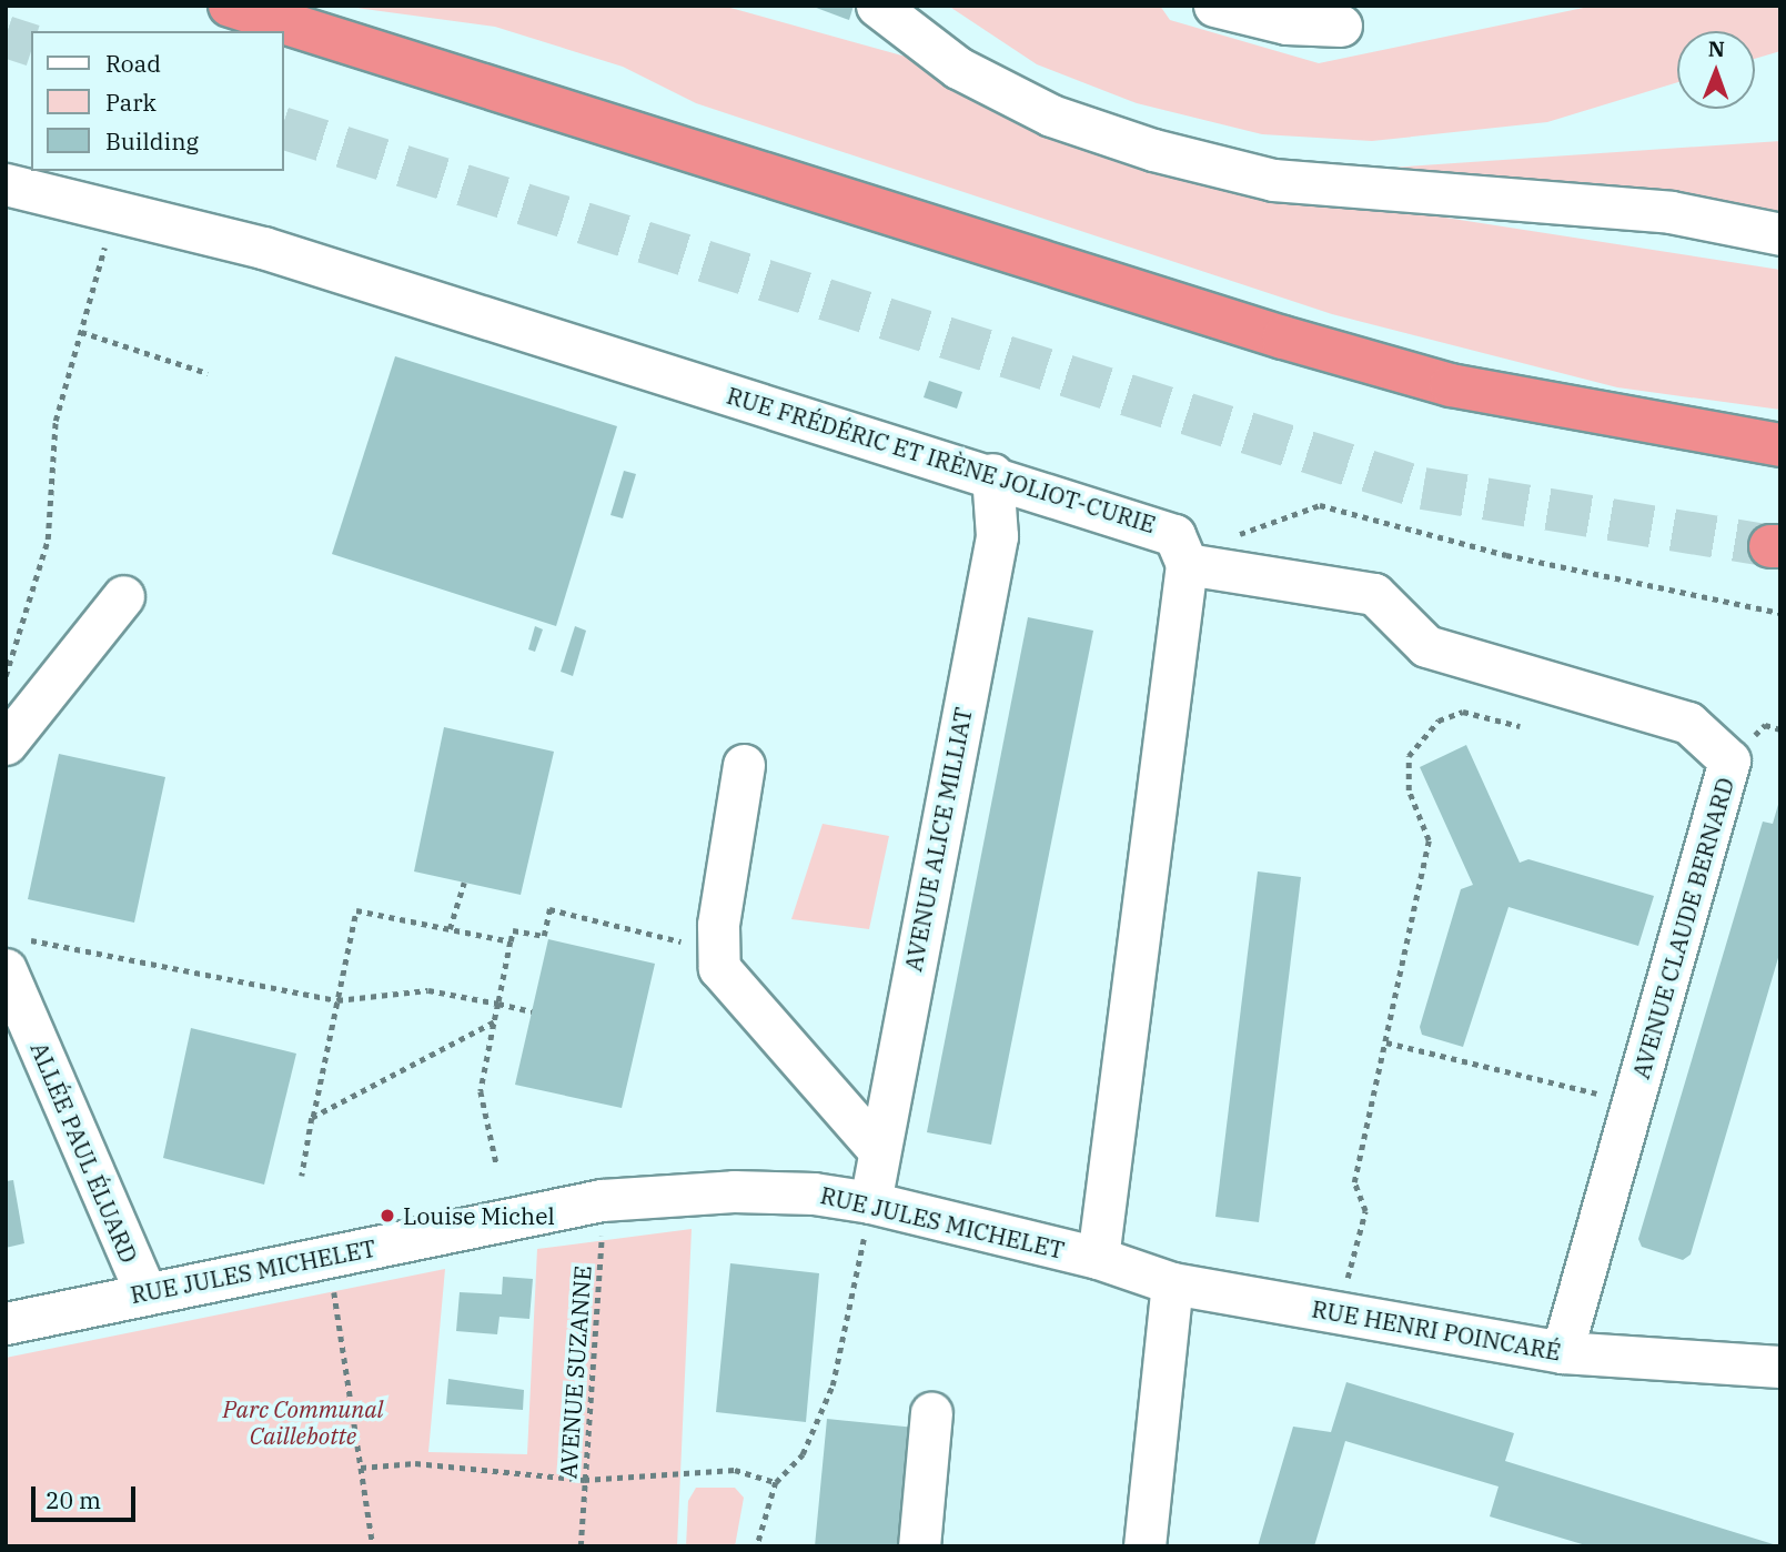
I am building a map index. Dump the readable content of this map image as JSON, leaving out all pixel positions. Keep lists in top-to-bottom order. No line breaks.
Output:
{"streets":{"street":["RUE FRÉDÉRIC ET IRÈNE JOLIOT-CURIE","AVENUE ALICE MILLIAT","AVENUE CLAUDE BERNARD","ALLÉE PAUL ÉLUARD","RUE JULES MICHELET","RUE HENRI POINCARÉ"],"path":["AVENUE SUZANNE"]},"crossings":[["RUE FRÉDÉRIC ET IRÈNE JOLIOT-CURIE","AVENUE ALICE MILLIAT"],["RUE FRÉDÉRIC ET IRÈNE JOLIOT-CURIE","AVENUE CLAUDE BERNARD"],["AVENUE ALICE MILLIAT","RUE JULES MICHELET"],["AVENUE CLAUDE BERNARD","RUE HENRI POINCARÉ"],["ALLÉE PAUL ÉLUARD","RUE JULES MICHELET"],["RUE JULES MICHELET","RUE HENRI POINCARÉ"],["RUE JULES MICHELET","AVENUE SUZANNE"]],"parks":["Parc Communal Caillebotte"],"places":["Louise Michel"],"legend":["Road","Park","Building"],"scale_bar":"20 m","north":"top"}
